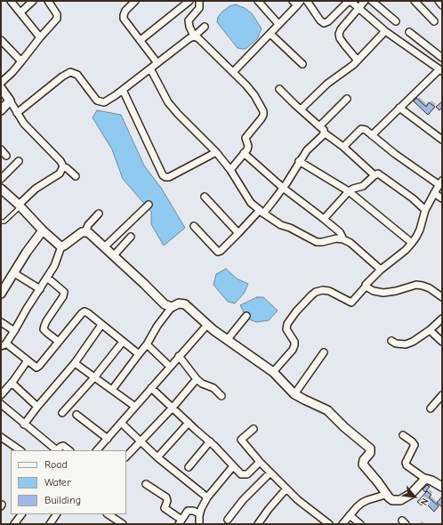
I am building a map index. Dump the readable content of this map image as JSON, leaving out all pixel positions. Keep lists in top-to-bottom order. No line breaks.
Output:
{"legend":["Road","Water","Building"],"north":"bottom right"}
